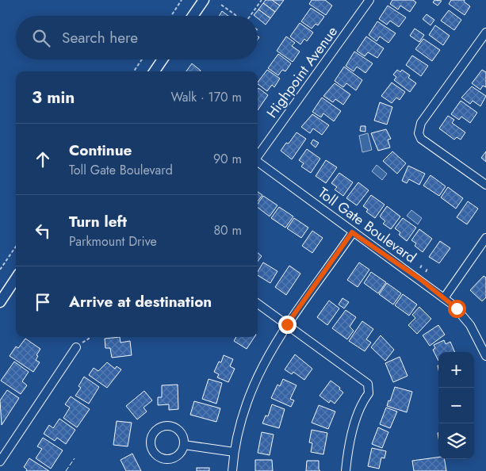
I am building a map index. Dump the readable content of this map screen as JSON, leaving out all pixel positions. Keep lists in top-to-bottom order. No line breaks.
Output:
{"streets":{"street":["Highpoint Avenue","Toll Gate Boulevard"]},"page":{"search":"Search here","heading":["3 min","Walk · 170 m"],"list":[["Continue","Toll Gate Boulevard","90 m"],["Turn left","Parkmount Drive","80 m"],"Arrive at destination"],"map_buttons":["+","−"]}}
